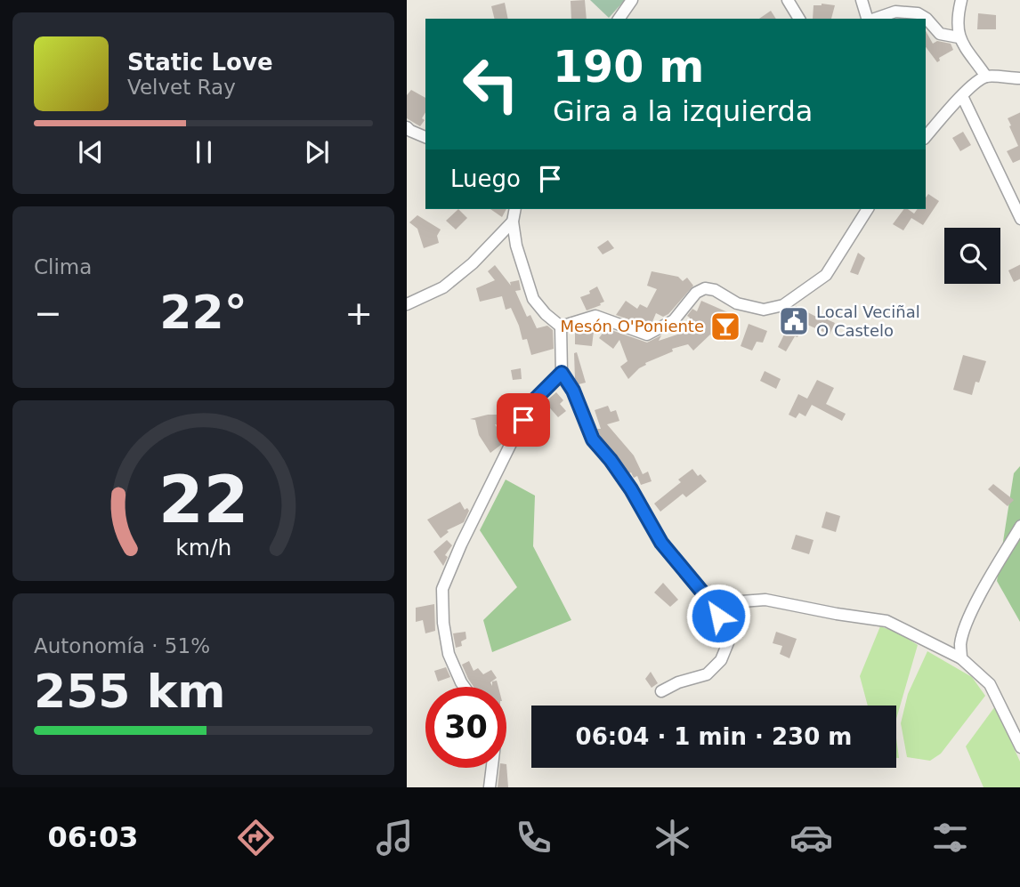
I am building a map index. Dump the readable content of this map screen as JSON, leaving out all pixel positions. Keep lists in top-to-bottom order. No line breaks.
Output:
{"places":{"public building":["Local Veciñal O Castelo"],"bar":["Mesón O'Poniente"]},"page":{"turn":["190 m","Gira a la izquierda"],"song":["Static Love","Velvet Ray"],"then":"Luego","tile":["Clima",["Autonomía · 51%","255 km"]],"heat":["−","22°","+"],"limit":"30","trip":"06:04 · 1 min · 230 m","tabs":"06:03","gauge":["22","km/h"]}}
